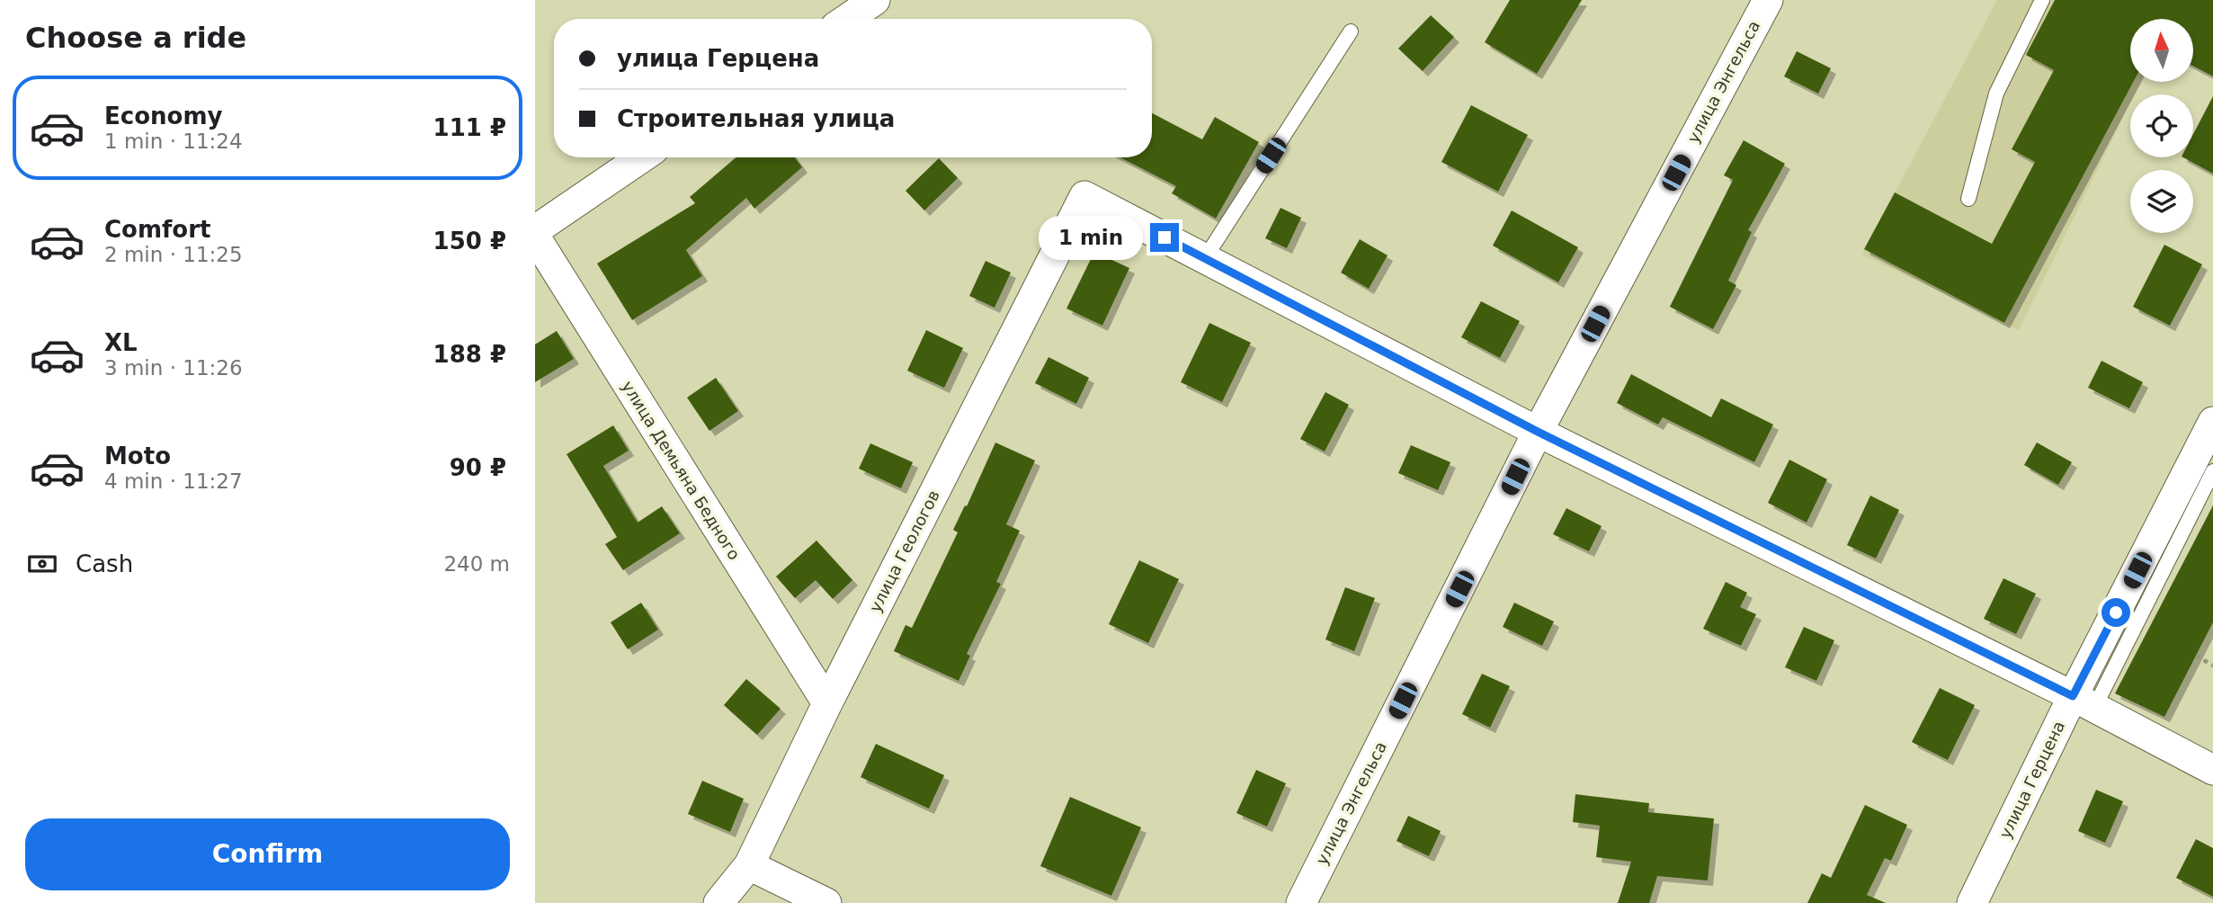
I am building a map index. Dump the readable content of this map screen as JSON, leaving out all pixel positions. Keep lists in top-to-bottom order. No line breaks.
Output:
{"streets":{"street":["улица Энгельса","улица Демьяна Бедного","улица Геологов","улица Герцена"]},"crossings":[["улица Демьяна Бедного","улица Геологов"]],"north":"top","page":{"heading":"Choose a ride","banner":["улица Герцена","Строительная улица"],"list":[{"name":"Economy","note":"1 min · 11:24","value":"111 ₽"},{"name":"Comfort","note":"2 min · 11:25","value":"150 ₽"},{"name":"XL","note":"3 min · 11:26","value":"188 ₽"},{"name":"Moto","note":"4 min · 11:27","value":"90 ₽"}],"bubble":"1 min","pay":["Cash","240 m"],"buttons":"Confirm"}}
